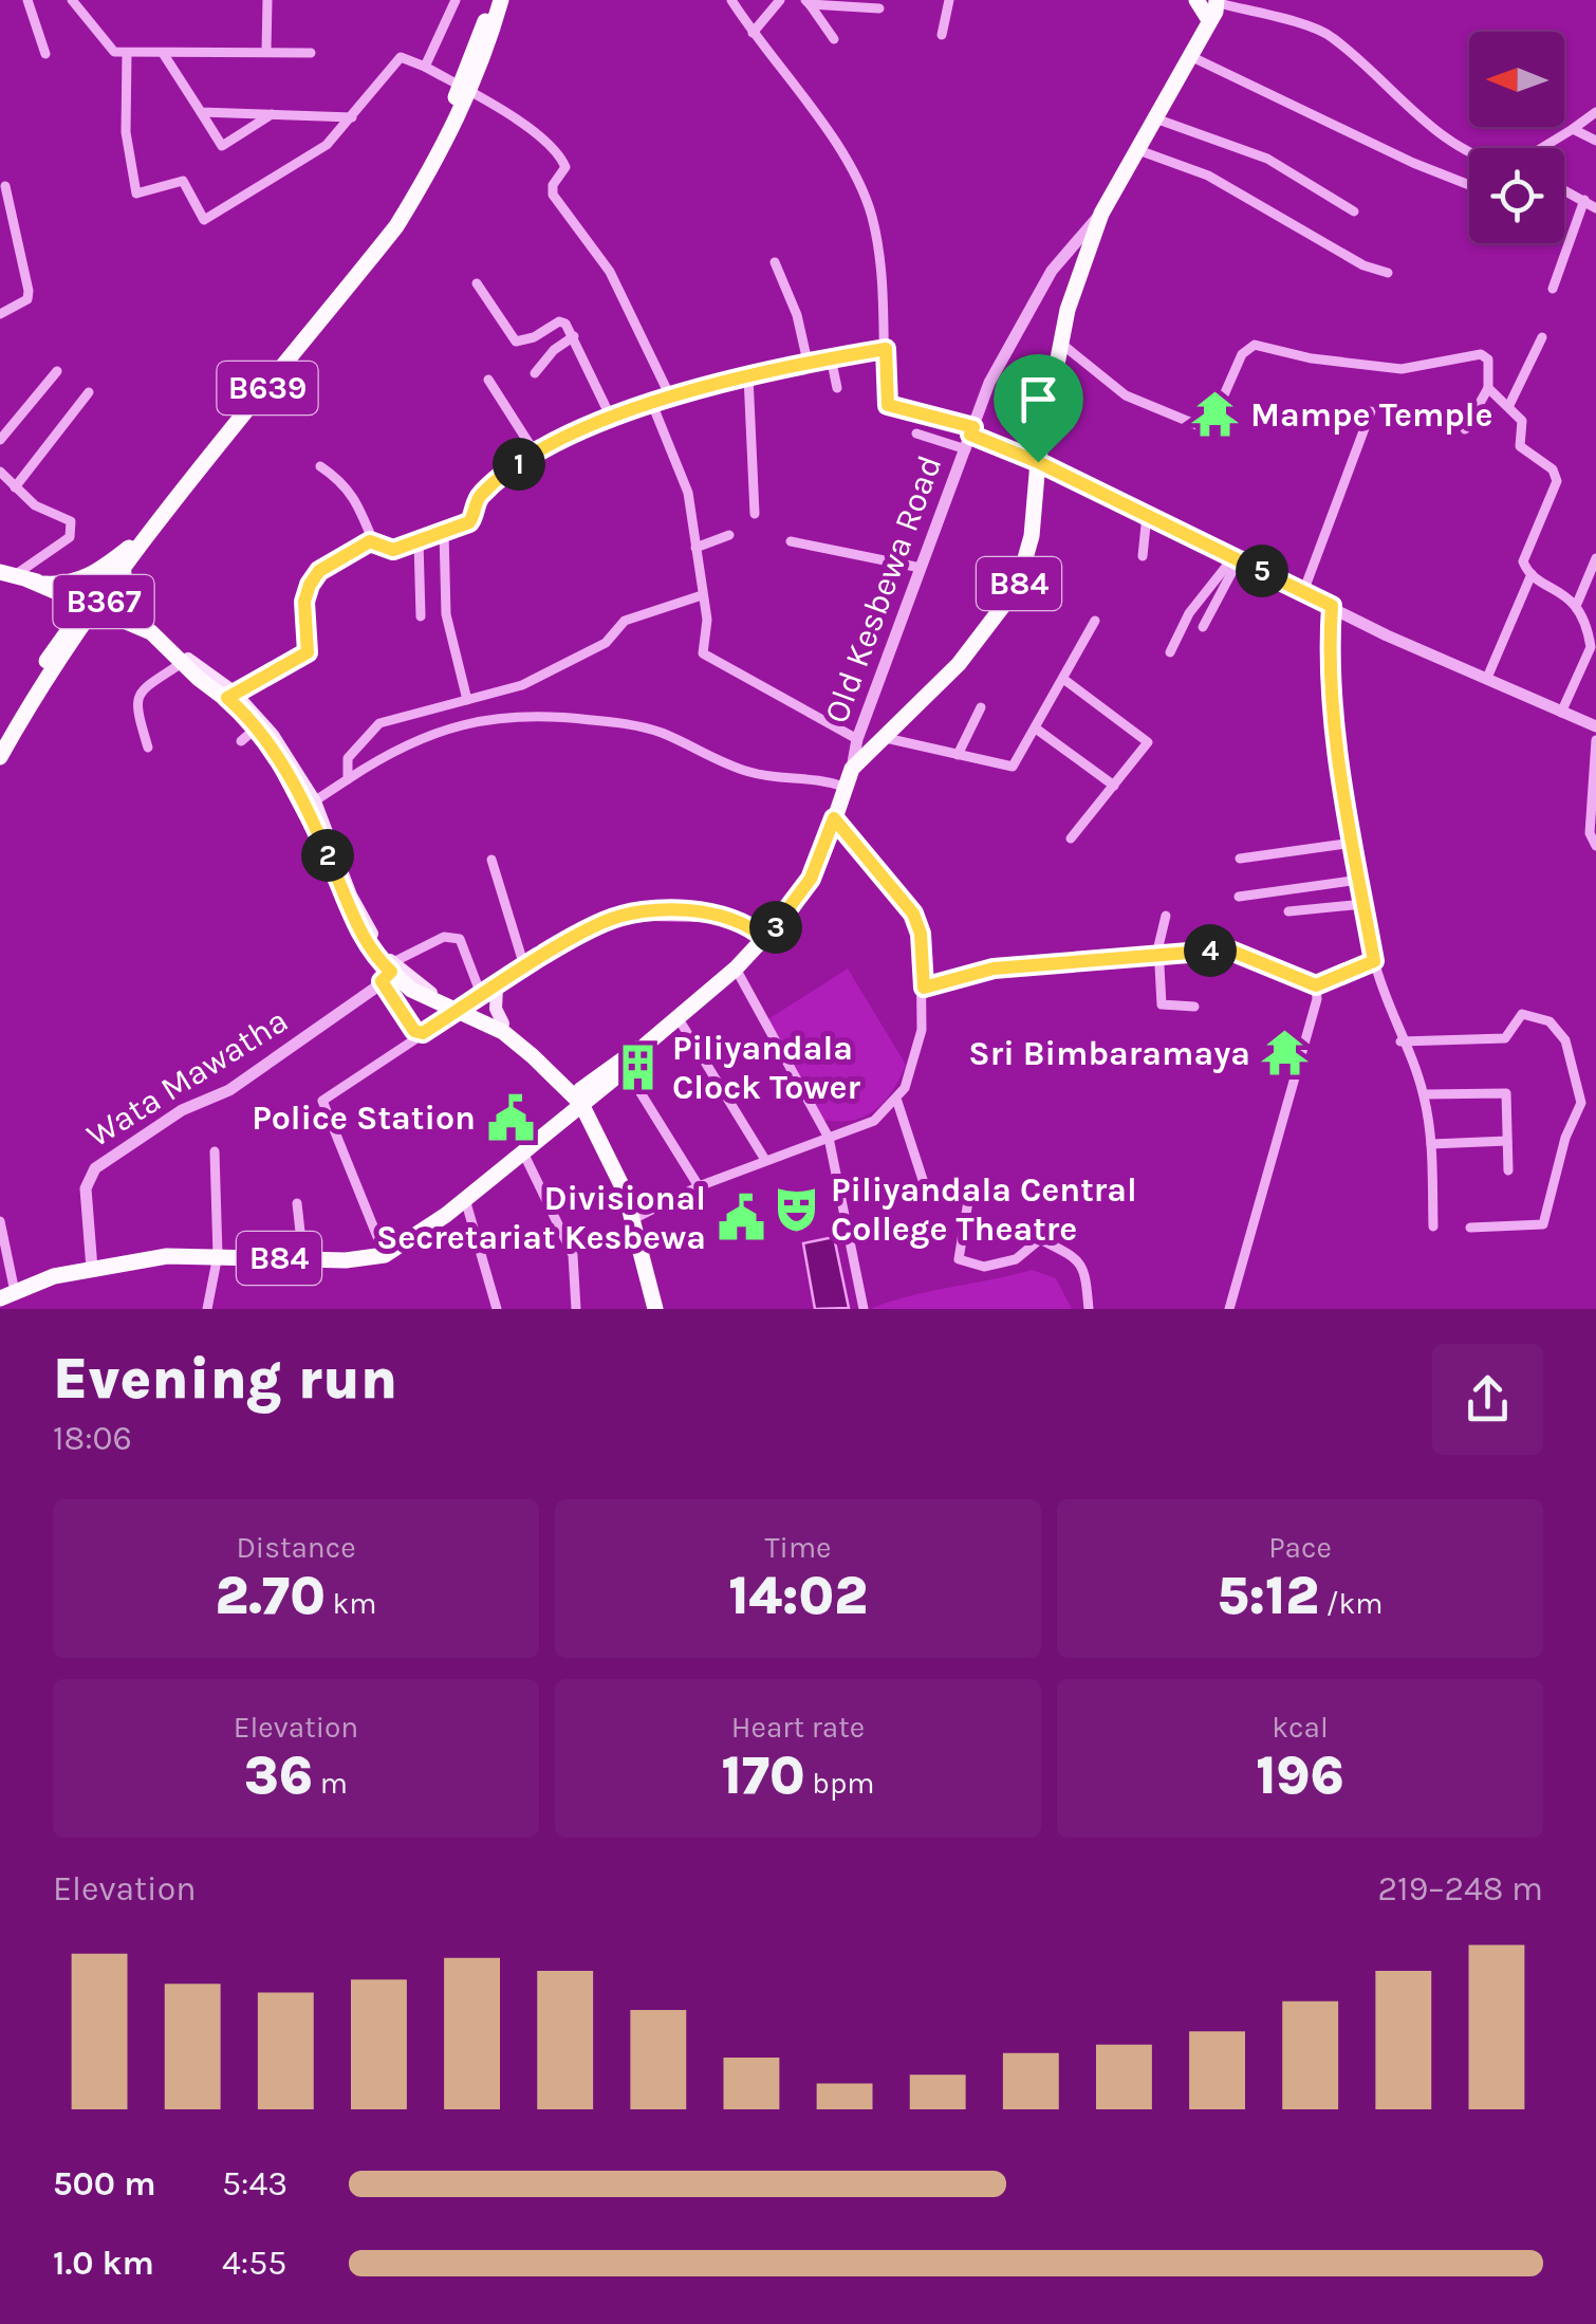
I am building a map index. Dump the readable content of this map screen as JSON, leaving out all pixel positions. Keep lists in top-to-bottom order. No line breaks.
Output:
{"streets":{"main road":["B639","B84","B367"],"street":["Old Kesbewa Road","Wata Mawatha"]},"crossings":[["B639","B367"],["B84","Old Kesbewa Road"],["B84","B367"],["B84","Wata Mawatha"],["B367","Wata Mawatha"]],"places":{"temple":["Mampe Temple","Sri Bimbaramaya"],"building":["Piliyandala Clock Tower"],"public building":["Police Station","Divisional Secretariat Kesbewa"],"theatre":["Piliyandala Central College Theatre"]},"north":"left","page":{"pins":["1","5","2","3","4"],"heading":["Evening run","18:06"],"stats":[["Distance","2.70 km"],["Time","14:02"],["Pace","5:12 /km"],["Elevation","36 m"],["Heart rate","170 bpm"],["kcal","196"]],"chart":["Elevation","219–248 m"],"list":[{"name":"500 m","note":"5:43"},{"name":"1.0 km","note":"4:55"}]}}
